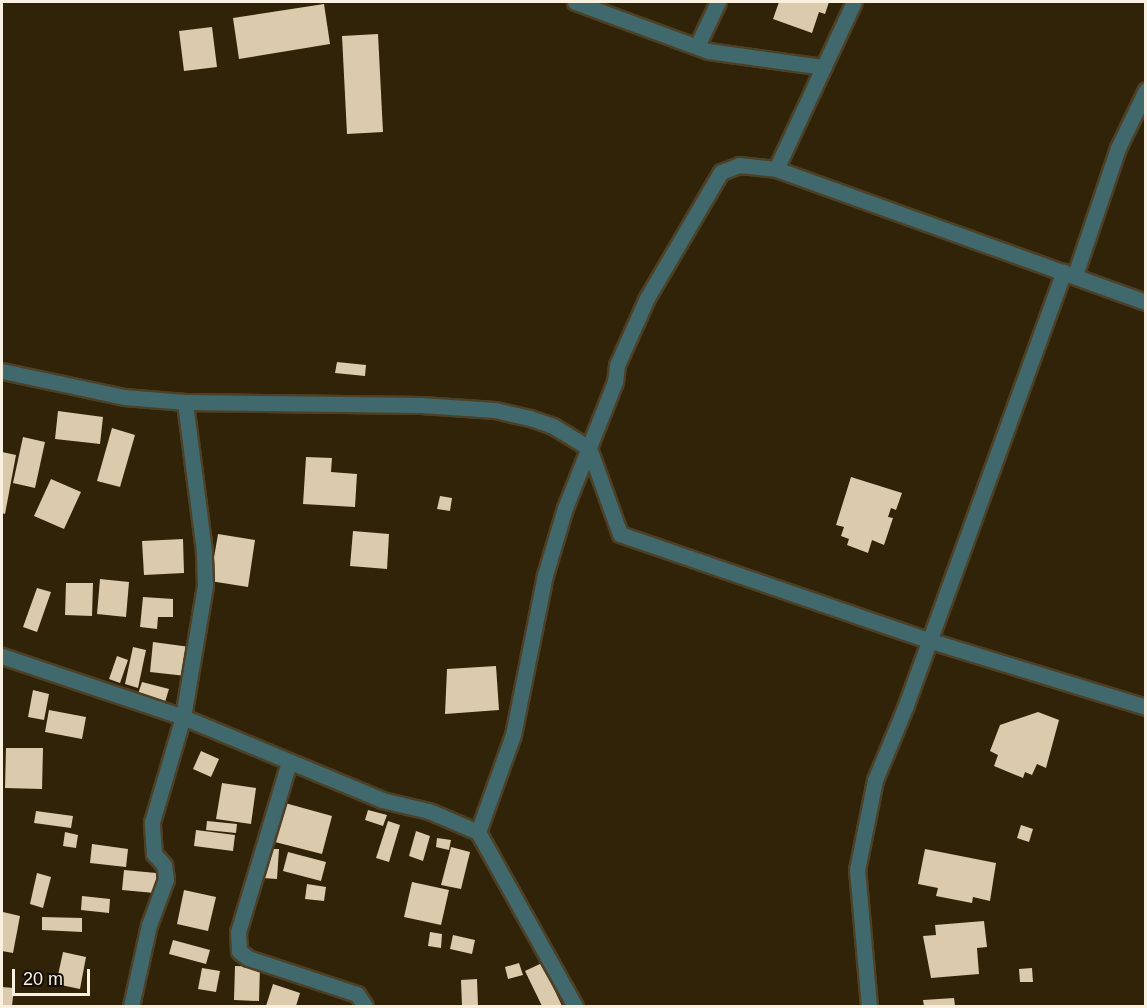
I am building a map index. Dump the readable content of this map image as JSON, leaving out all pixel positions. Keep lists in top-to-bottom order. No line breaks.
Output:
{"scale_bar":"20 m"}
